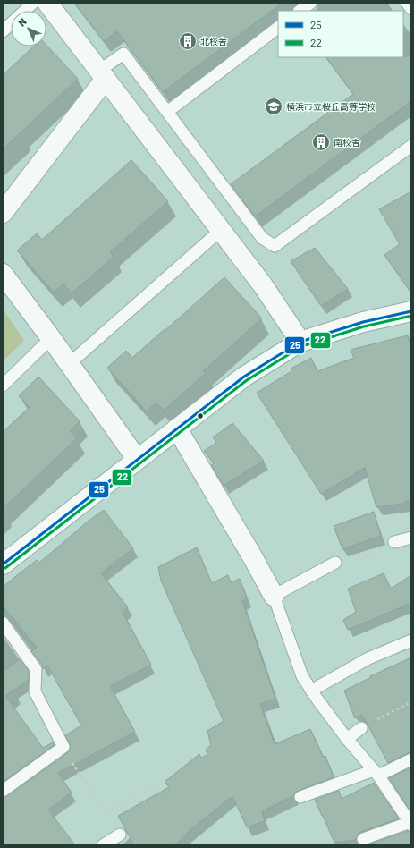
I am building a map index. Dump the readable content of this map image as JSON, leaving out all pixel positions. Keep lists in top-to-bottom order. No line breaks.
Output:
{"places":{"building":["北校舎","南校舎"],"school or university":["横浜市立桜丘高等学校"]},"lines":["transit line 25","transit line 22"],"legend":["25","22"],"north":"top left"}
